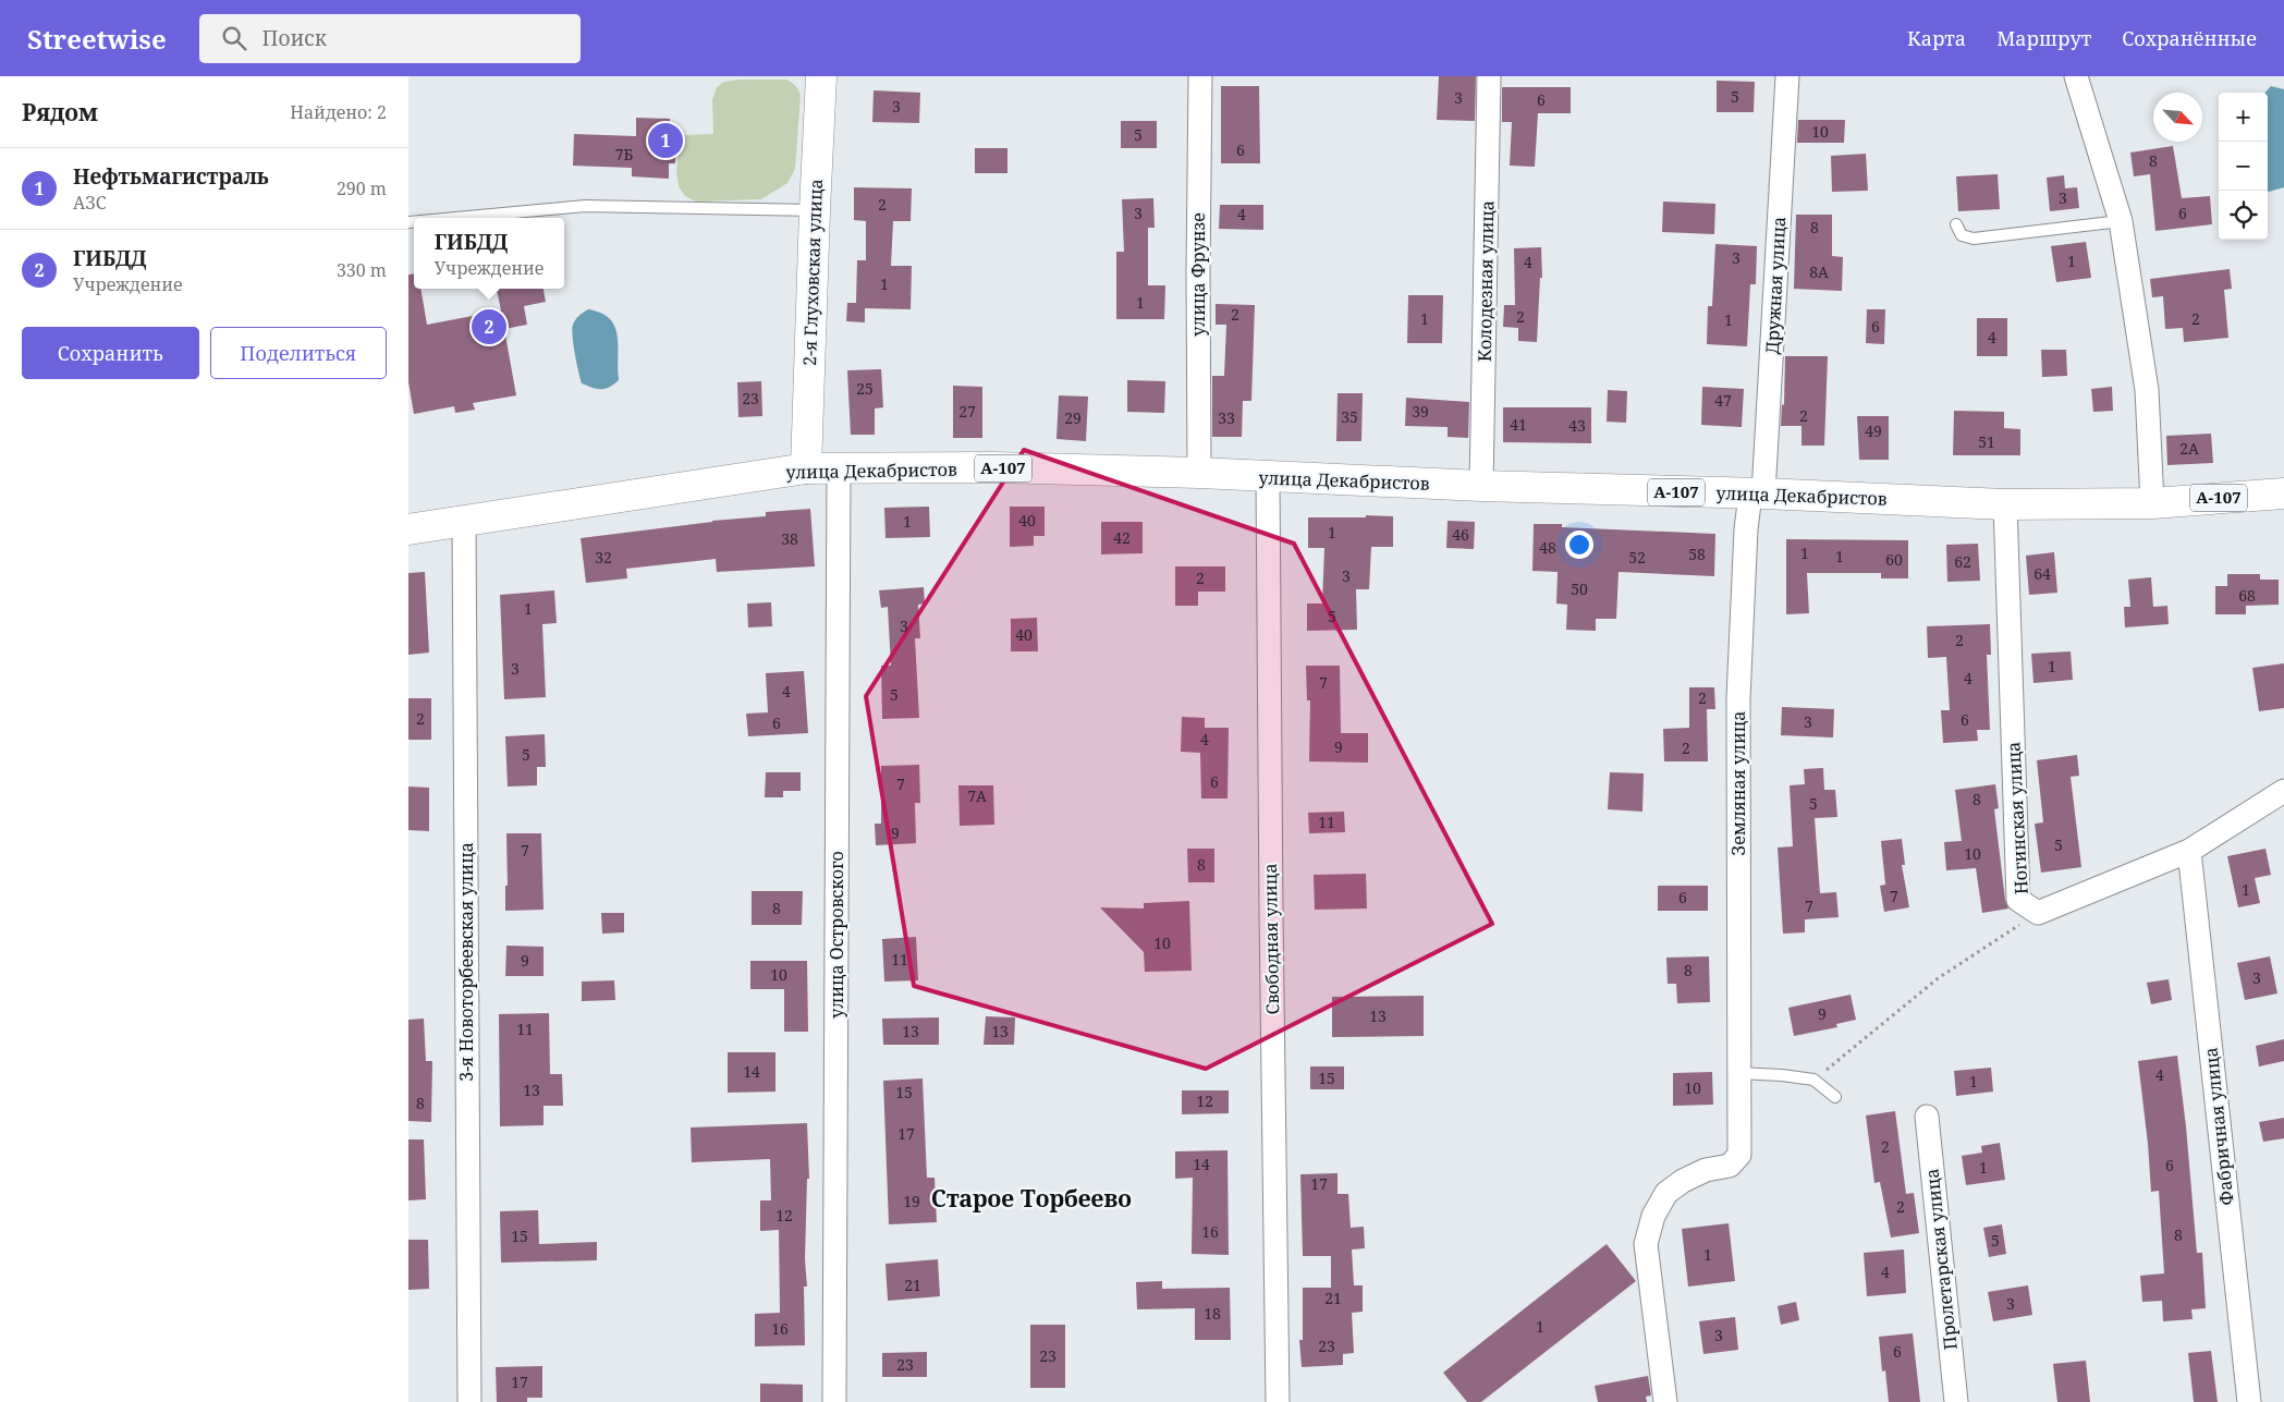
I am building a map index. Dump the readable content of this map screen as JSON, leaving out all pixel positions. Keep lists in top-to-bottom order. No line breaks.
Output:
{"streets":{"main road":["2-я Глуховская улица","А-107","улица Декабристов"],"street":["улица Фрунзе","Колодезная улица","Дружная улица","Земляная улица","Ногинская улица","улица Островского","Свободная улица","3-я Новоторбеевская улица","Фабричная улица","Пролетарская улица"]},"crossings":[["2-я Глуховская улица","улица Декабристов"],["улица Фрунзе","улица Декабристов"],["Колодезная улица","улица Декабристов"],["Дружная улица","улица Декабристов"],["Дружная улица","Земляная улица"],["улица Декабристов","Земляная улица"],["улица Декабристов","Ногинская улица"],["улица Декабристов","улица Островского"],["улица Декабристов","Свободная улица"],["улица Декабристов","3-я Новоторбеевская улица"],["Ногинская улица","Фабричная улица"]],"districts":["Старое Торбеево"],"house_numbers":["5","3","6","3","10","5","6","7Б","8","3","2","3","6","4","8","3","1","4","8А","1","1","2","2","1","2","1","6","4","25","23","47","27","39","2","35","29","33","41","43","49","51","2А","40","1","1","46","42","38","48","1","58","1","32","52","60","62","64","3","2","50","68","1","5","3","40","2","1","3","4","7","4","5","2","2","6","3","6","4","9","2","5","6","7","7А","8","5","11","9","5","7","10","8","1","7","6","7","8","10","11","9","8","10","3","9","13","11","13","13","14","4","15","1","10","13","15","12","8","17","2","14","6","1","17","19","2","12","16","8","15","5","1","4","21","21","3","18","1","16","3","23","6","23","23","17"],"north":"bottom right","page":{"header":"Streetwise","search":"Поиск","nav":["Карта","Маршрут","Сохранённые"],"heading":["Рядом","Найдено: 2"],"map_buttons":["+","−"],"pins":["1","2"],"list":[{"mark":"1","name":"Нефтьмагистраль","note":"АЗС","value":"290 m"},{"mark":"2","name":"ГИБДД","note":"Учреждение","value":"330 m"}],"popup":["ГИБДД","Учреждение"],"buttons":["Сохранить","Поделиться"]}}
